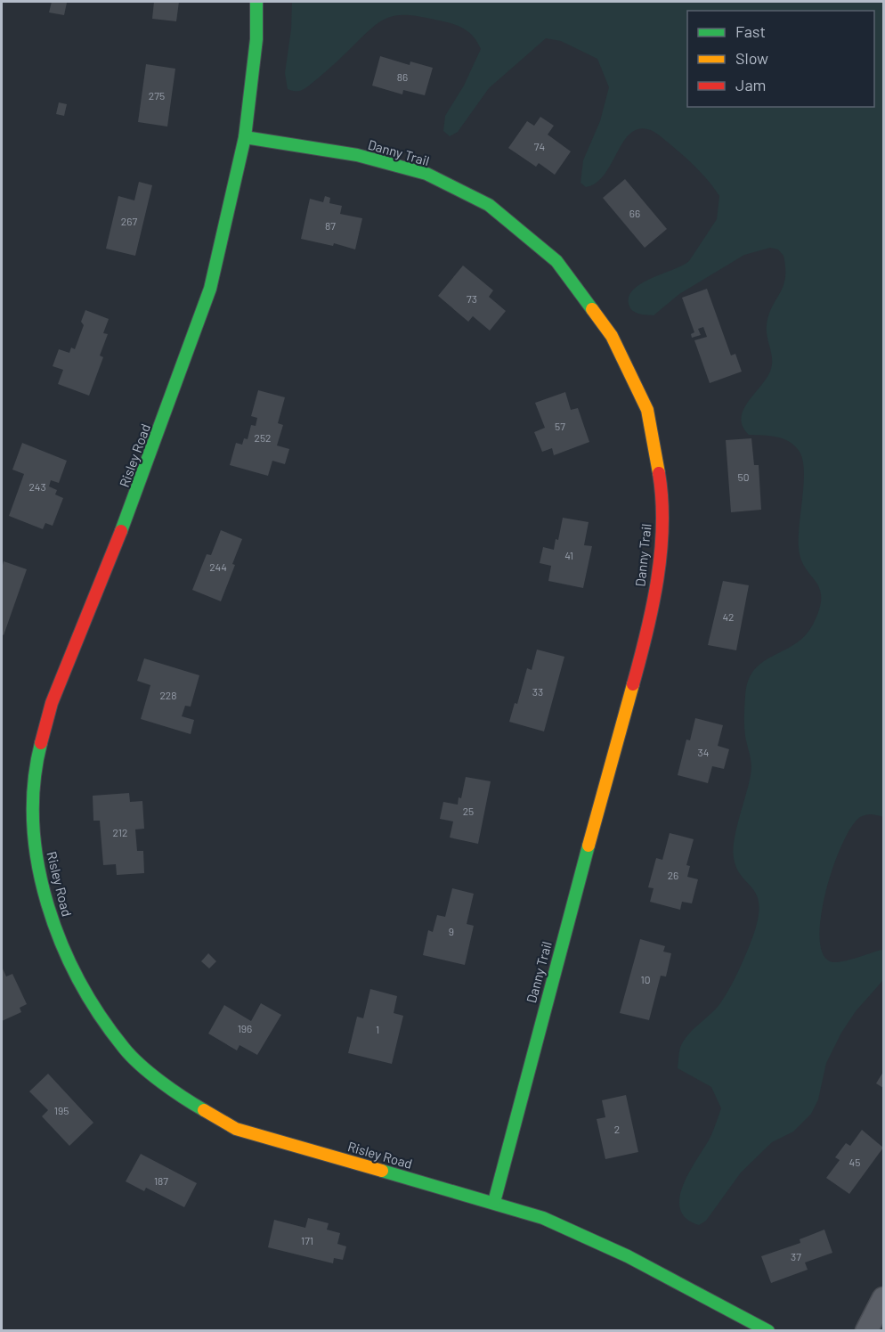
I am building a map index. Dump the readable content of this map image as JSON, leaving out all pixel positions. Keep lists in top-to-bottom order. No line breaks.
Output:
{"streets":{"street":["Danny Trail","Risley Road"]},"crossings":[["Danny Trail","Risley Road"]],"house_numbers":["86","275","74","66","267","87","73","57","252","50","243","41","244","42","33","228","34","25","212","26","9","10","196","1","195","2","45","187","171","37"],"legend":["Fast","Slow","Jam"]}
